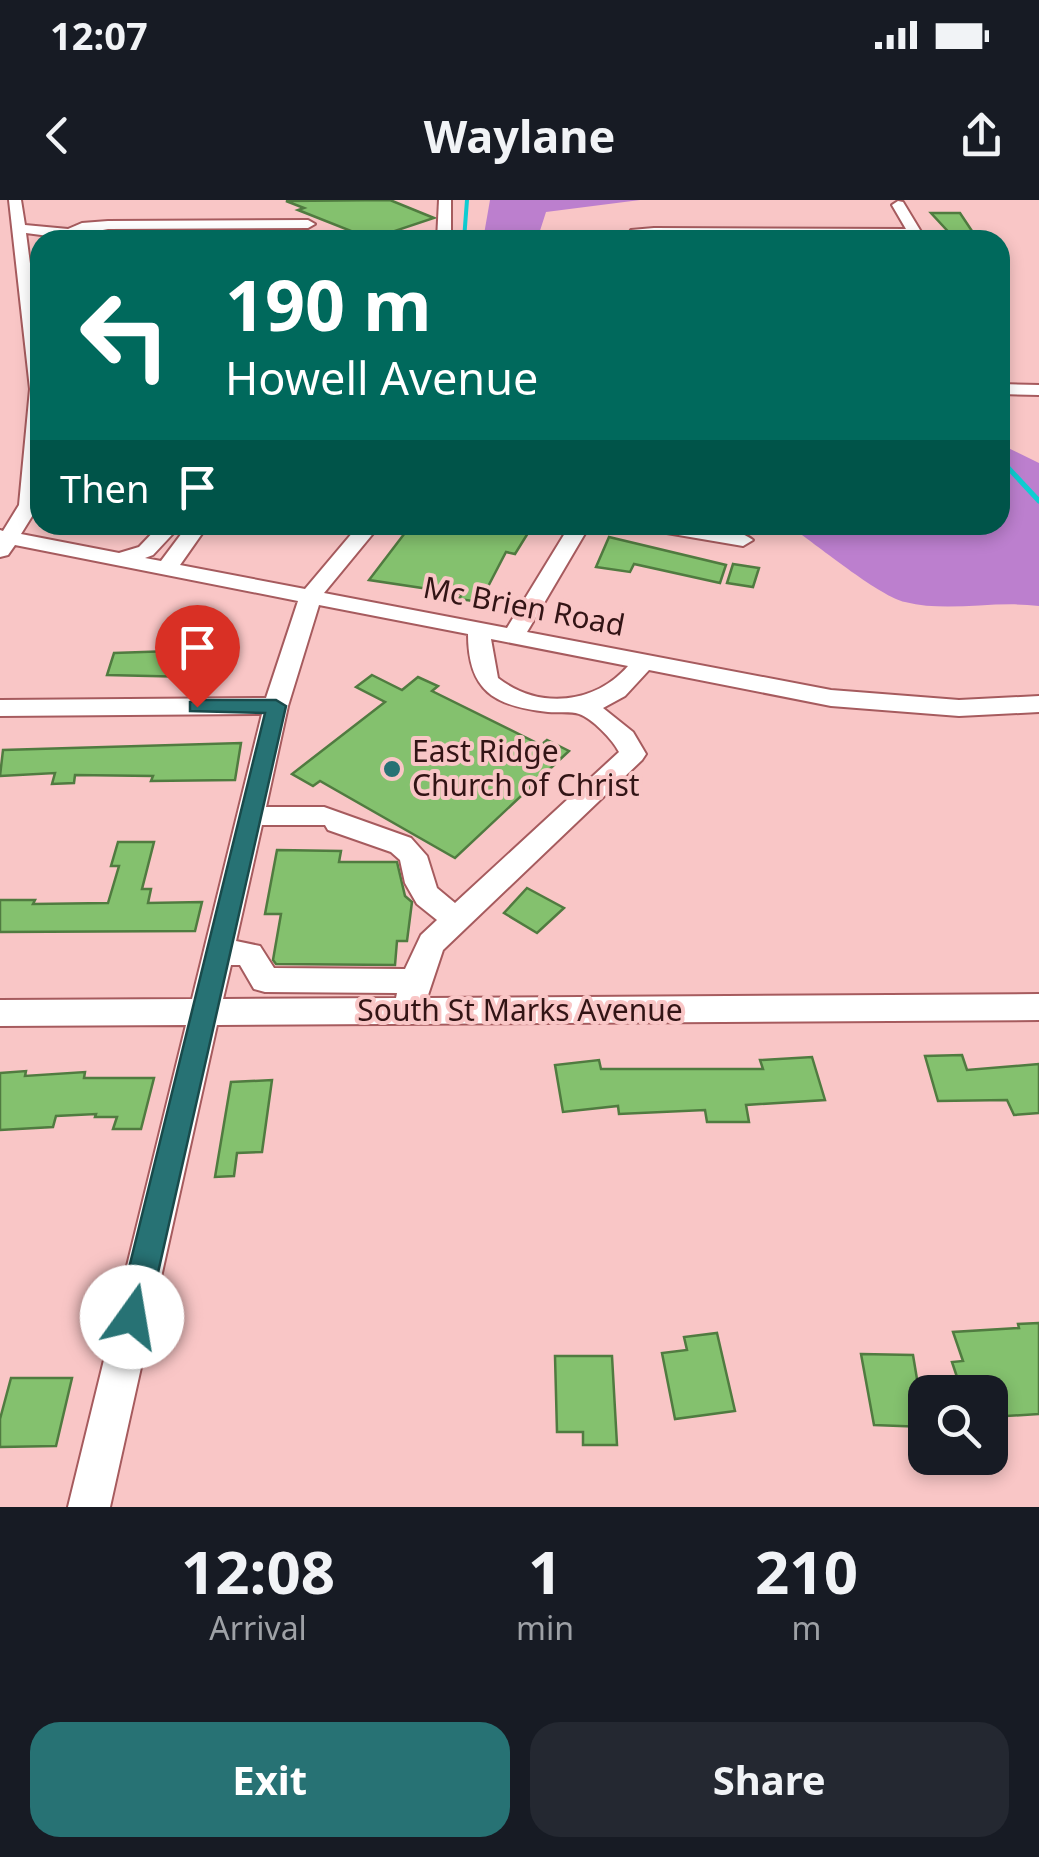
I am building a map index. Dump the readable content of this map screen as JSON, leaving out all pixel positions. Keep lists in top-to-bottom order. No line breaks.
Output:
{"streets":{"street":["Mc Brien Road","South St Marks Avenue"]},"places":["East Ridge Church of Christ"],"page":{"status":"12:07","header":"Waylane","turn":["190 m","Howell Avenue"],"then":"Then","eta":["12:08","Arrival","1","min","210","m"],"buttons":["Exit","Share"]}}
